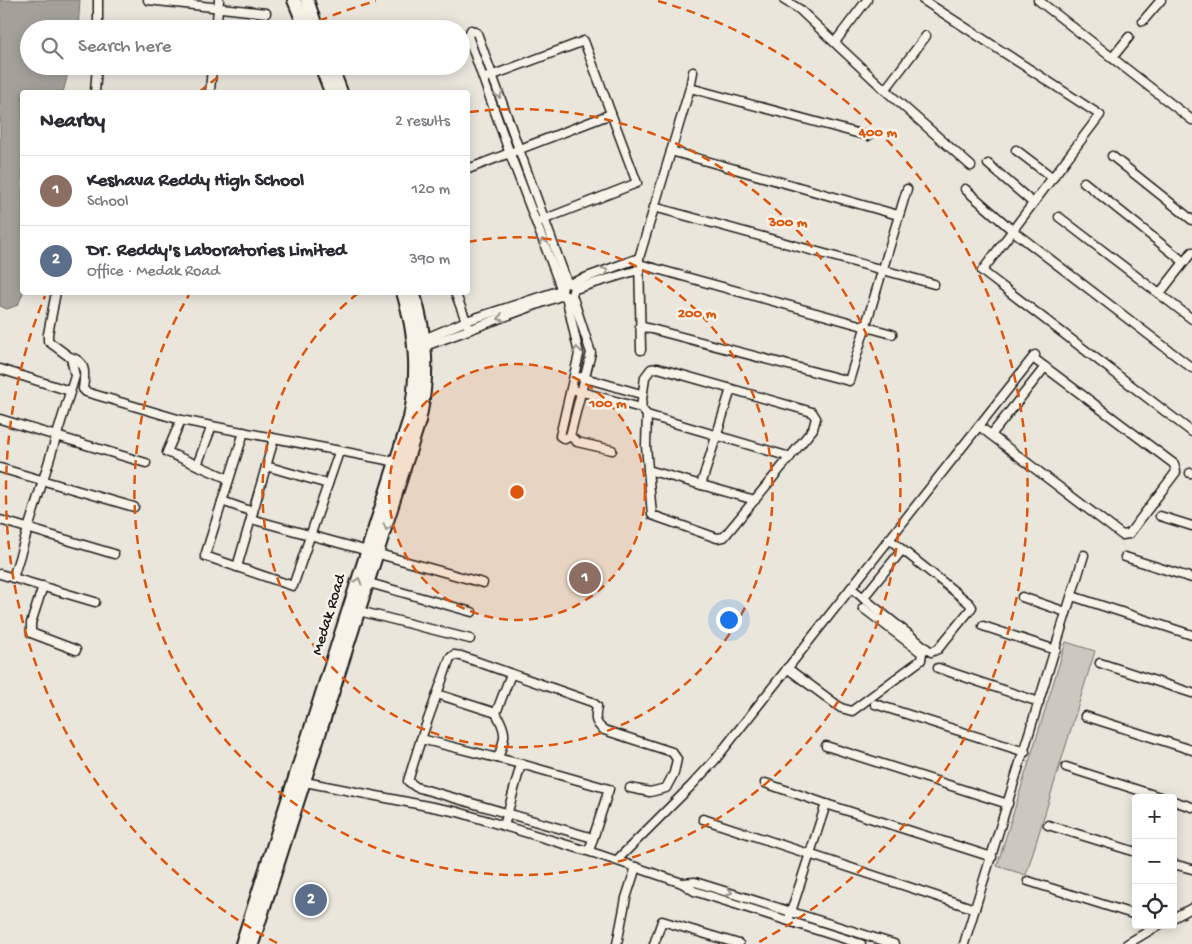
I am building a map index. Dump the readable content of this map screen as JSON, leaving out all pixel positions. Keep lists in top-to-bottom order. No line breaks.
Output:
{"streets":{"main road":["Medak Road"]},"page":{"search":"Search here","heading":["Nearby","2 results"],"list":[{"mark":"1","name":"Keshava Reddy High School","note":"School","value":"120 m"},{"mark":"2","name":"Dr. Reddy's Laboratories Limited","note":"Office · Medak Road","value":"390 m"}],"pins":["1","2"],"map_buttons":["+","−"]},"rings":["400 m","300 m","200 m","100 m"]}
